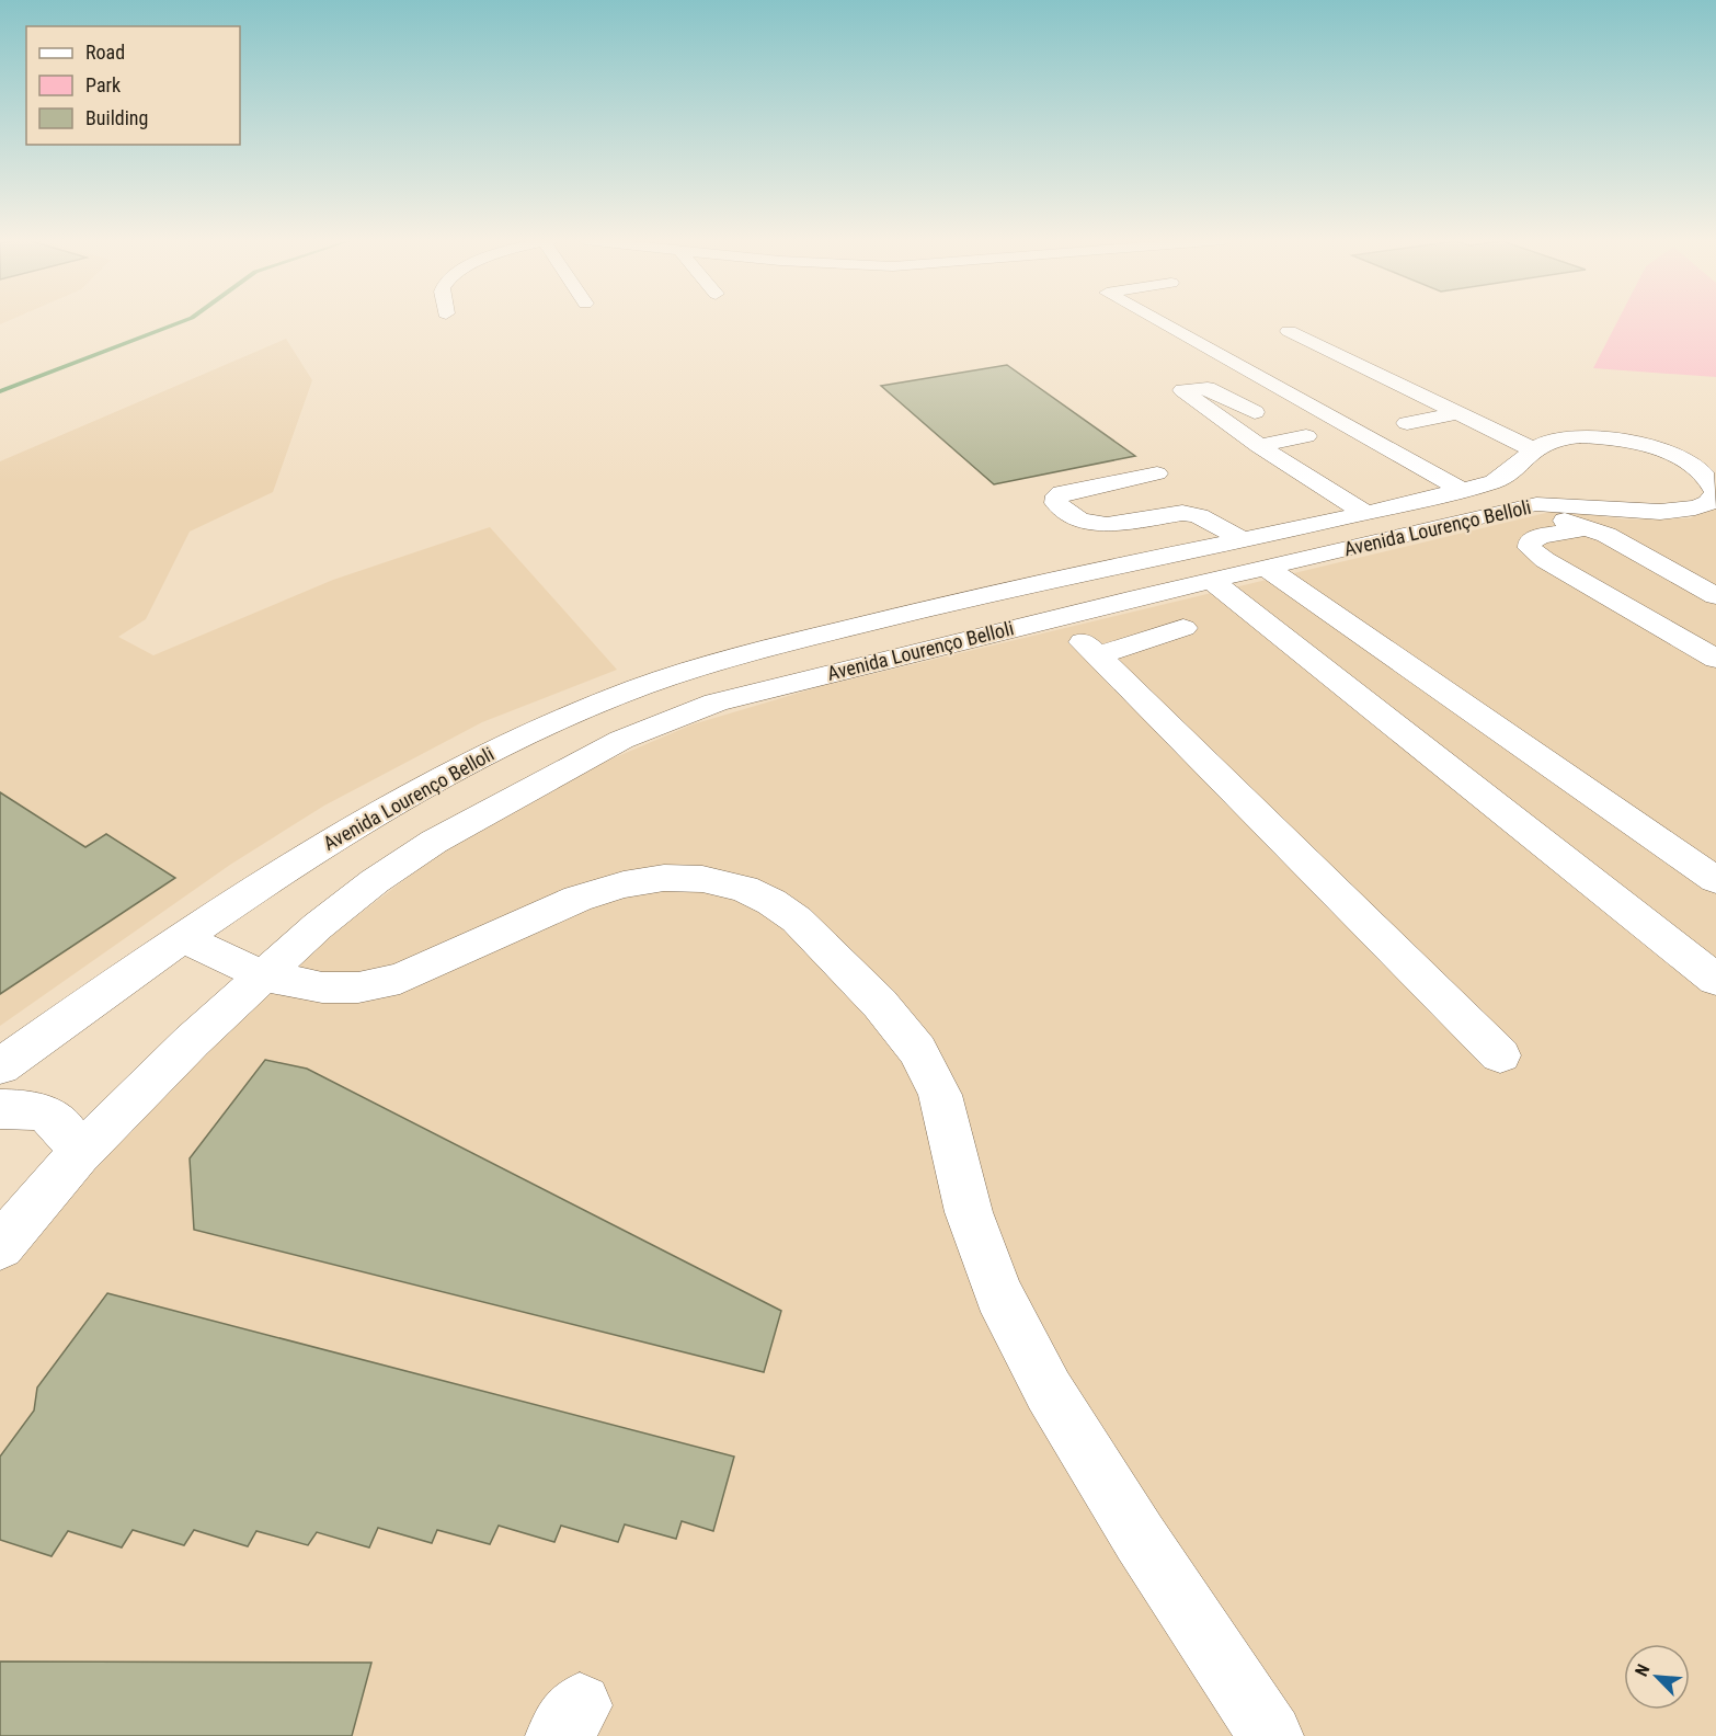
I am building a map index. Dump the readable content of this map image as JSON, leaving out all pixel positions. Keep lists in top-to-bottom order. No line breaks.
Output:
{"streets":{"street":["Avenida Lourenço Belloli"]},"legend":["Road","Park","Building"],"north":"top left"}
